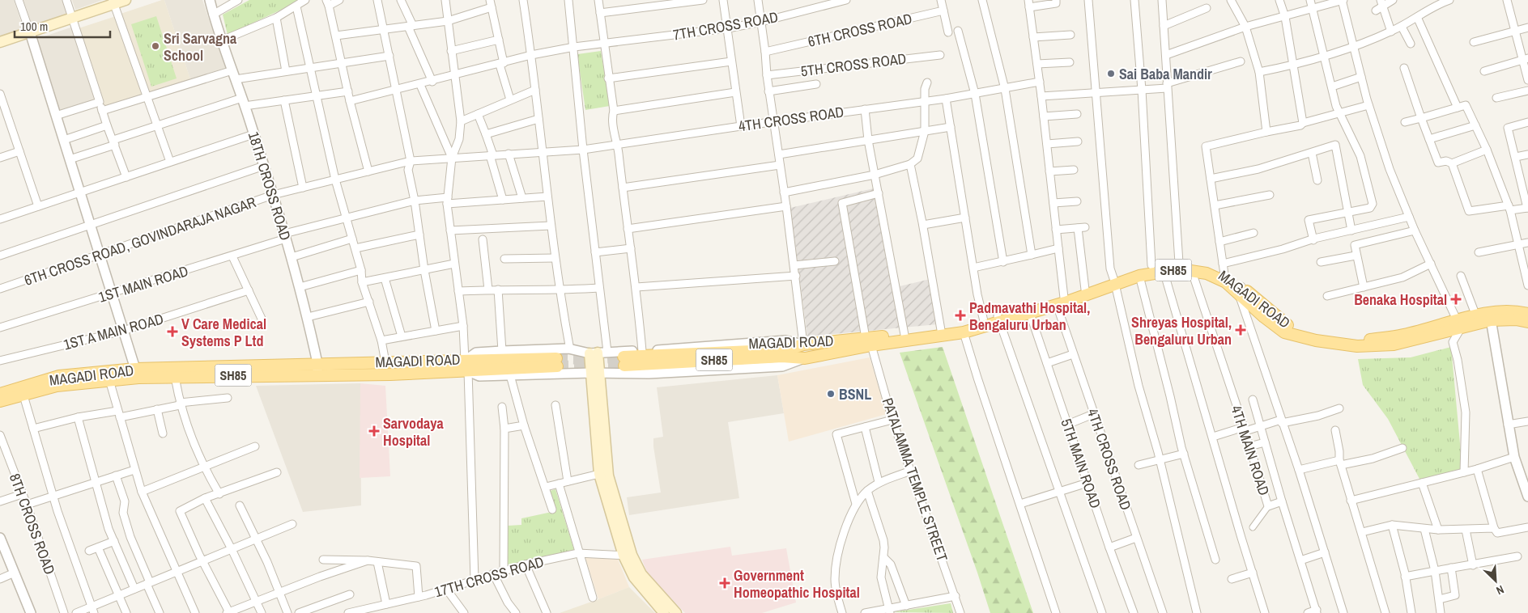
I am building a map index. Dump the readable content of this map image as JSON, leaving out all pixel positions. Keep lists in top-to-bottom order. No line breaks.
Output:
{"streets":{"main road":["SH85","MAGADI ROAD"],"street":["7TH CROSS ROAD","6TH CROSS ROAD","5TH CROSS ROAD","4TH CROSS ROAD","18TH CROSS ROAD","6TH CROSS ROAD, GOVINDARAJA NAGAR","1ST MAIN ROAD","1ST A MAIN ROAD","4TH MAIN ROAD","5TH MAIN ROAD","PATALAMMA TEMPLE STREET","8TH CROSS ROAD","17TH CROSS ROAD"]},"crossings":[["4TH CROSS ROAD","6TH CROSS ROAD, GOVINDARAJA NAGAR"],["4TH CROSS ROAD","MAGADI ROAD"],["18TH CROSS ROAD","6TH CROSS ROAD, GOVINDARAJA NAGAR"],["18TH CROSS ROAD","1ST MAIN ROAD"],["18TH CROSS ROAD","MAGADI ROAD"],["SH85","MAGADI ROAD"],["MAGADI ROAD","4TH MAIN ROAD"],["MAGADI ROAD","5TH MAIN ROAD"],["MAGADI ROAD","PATALAMMA TEMPLE STREET"]],"places":{"other":["Sri Sarvagna School","Sai Baba Mandir","BSNL"],"health":["Benaka Hospital","Padmavathi Hospital, Bengaluru Urban","Shreyas Hospital, Bengaluru Urban","V Care Medical Systems P Ltd","Sarvodaya Hospital","Government Homeopathic Hospital"]},"scale_bar":"100 m","north":"bottom right"}
